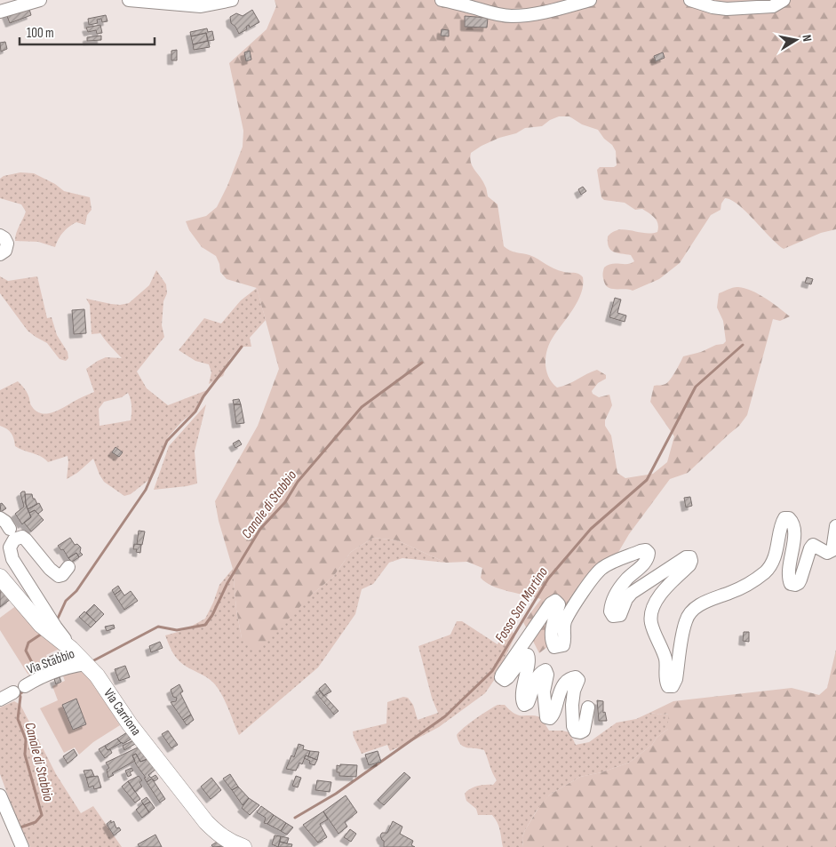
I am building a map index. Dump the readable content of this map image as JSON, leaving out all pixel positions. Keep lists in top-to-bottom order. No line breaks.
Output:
{"streets":{"main road":["Via Carriona"],"street":["Via Stabbio"]},"crossings":[["Via Stabbio","Via Carriona"]],"water":["Canale di Stabbio","Fosso San Martino"],"scale_bar":"100 m","north":"right"}
